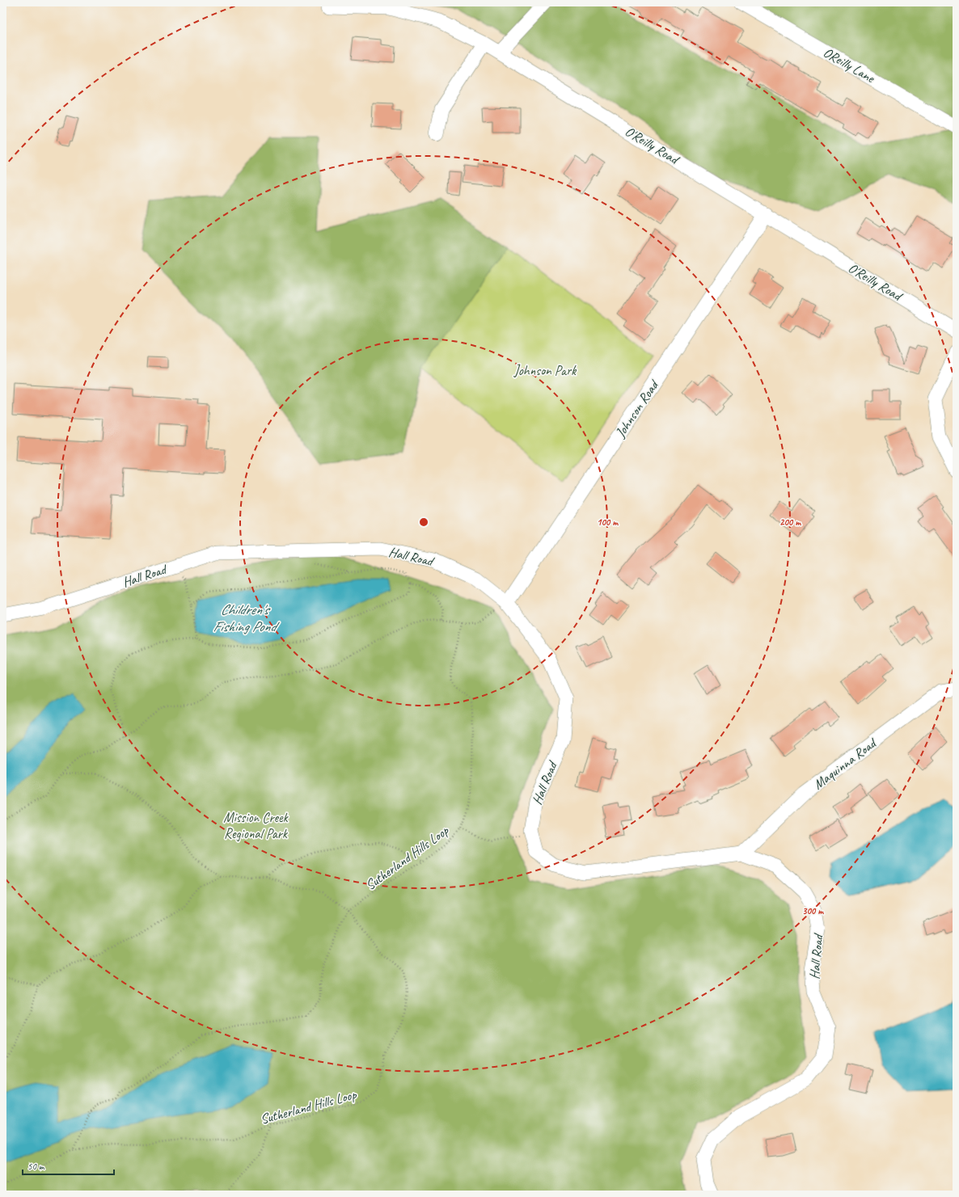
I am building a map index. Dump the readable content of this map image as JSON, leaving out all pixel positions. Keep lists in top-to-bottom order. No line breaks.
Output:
{"streets":{"street":["OReilly Lane","O'Reilly Road","Johnson Road","Hall Road","Maquinna Road"],"path":["Sutherland Hills Loop"]},"crossings":[["O'Reilly Road","Johnson Road"],["Johnson Road","Hall Road"],["Hall Road","Maquinna Road"]],"water":["Children's Fishing Pond"],"parks":["Johnson Park","Mission Creek Regional Park"],"scale_bar":"50 m","rings":["100 m","200 m","300 m"]}
